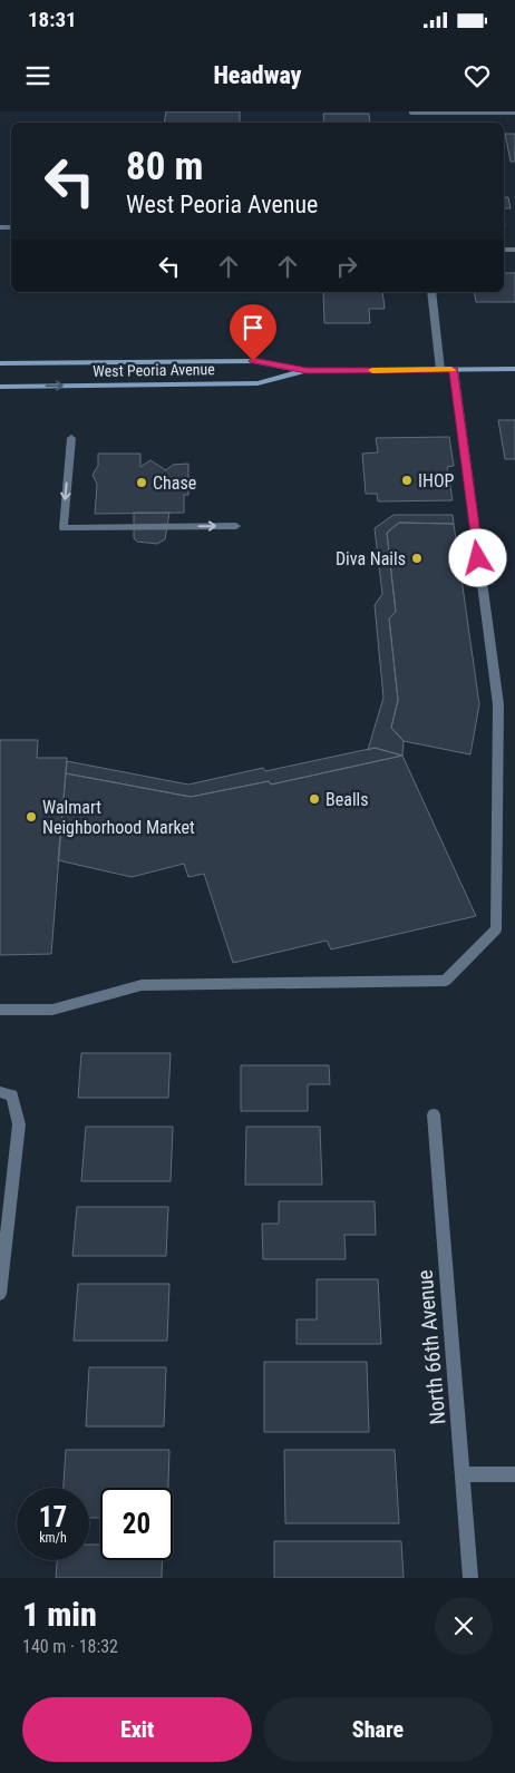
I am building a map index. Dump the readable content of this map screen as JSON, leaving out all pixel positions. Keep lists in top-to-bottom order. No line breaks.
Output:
{"streets":{"main road":["West Peoria Avenue"],"street":["North 66th Avenue"]},"places":["IHOP","Chase","Diva Nails","Bealls","Walmart Neighborhood Market"],"page":{"status":"18:31","header":"Headway","turn":["80 m","West Peoria Avenue"],"speed":"17 km/h","limit":"20","heading":["1 min","140 m · 18:32"],"buttons":["Exit","Share"]}}
